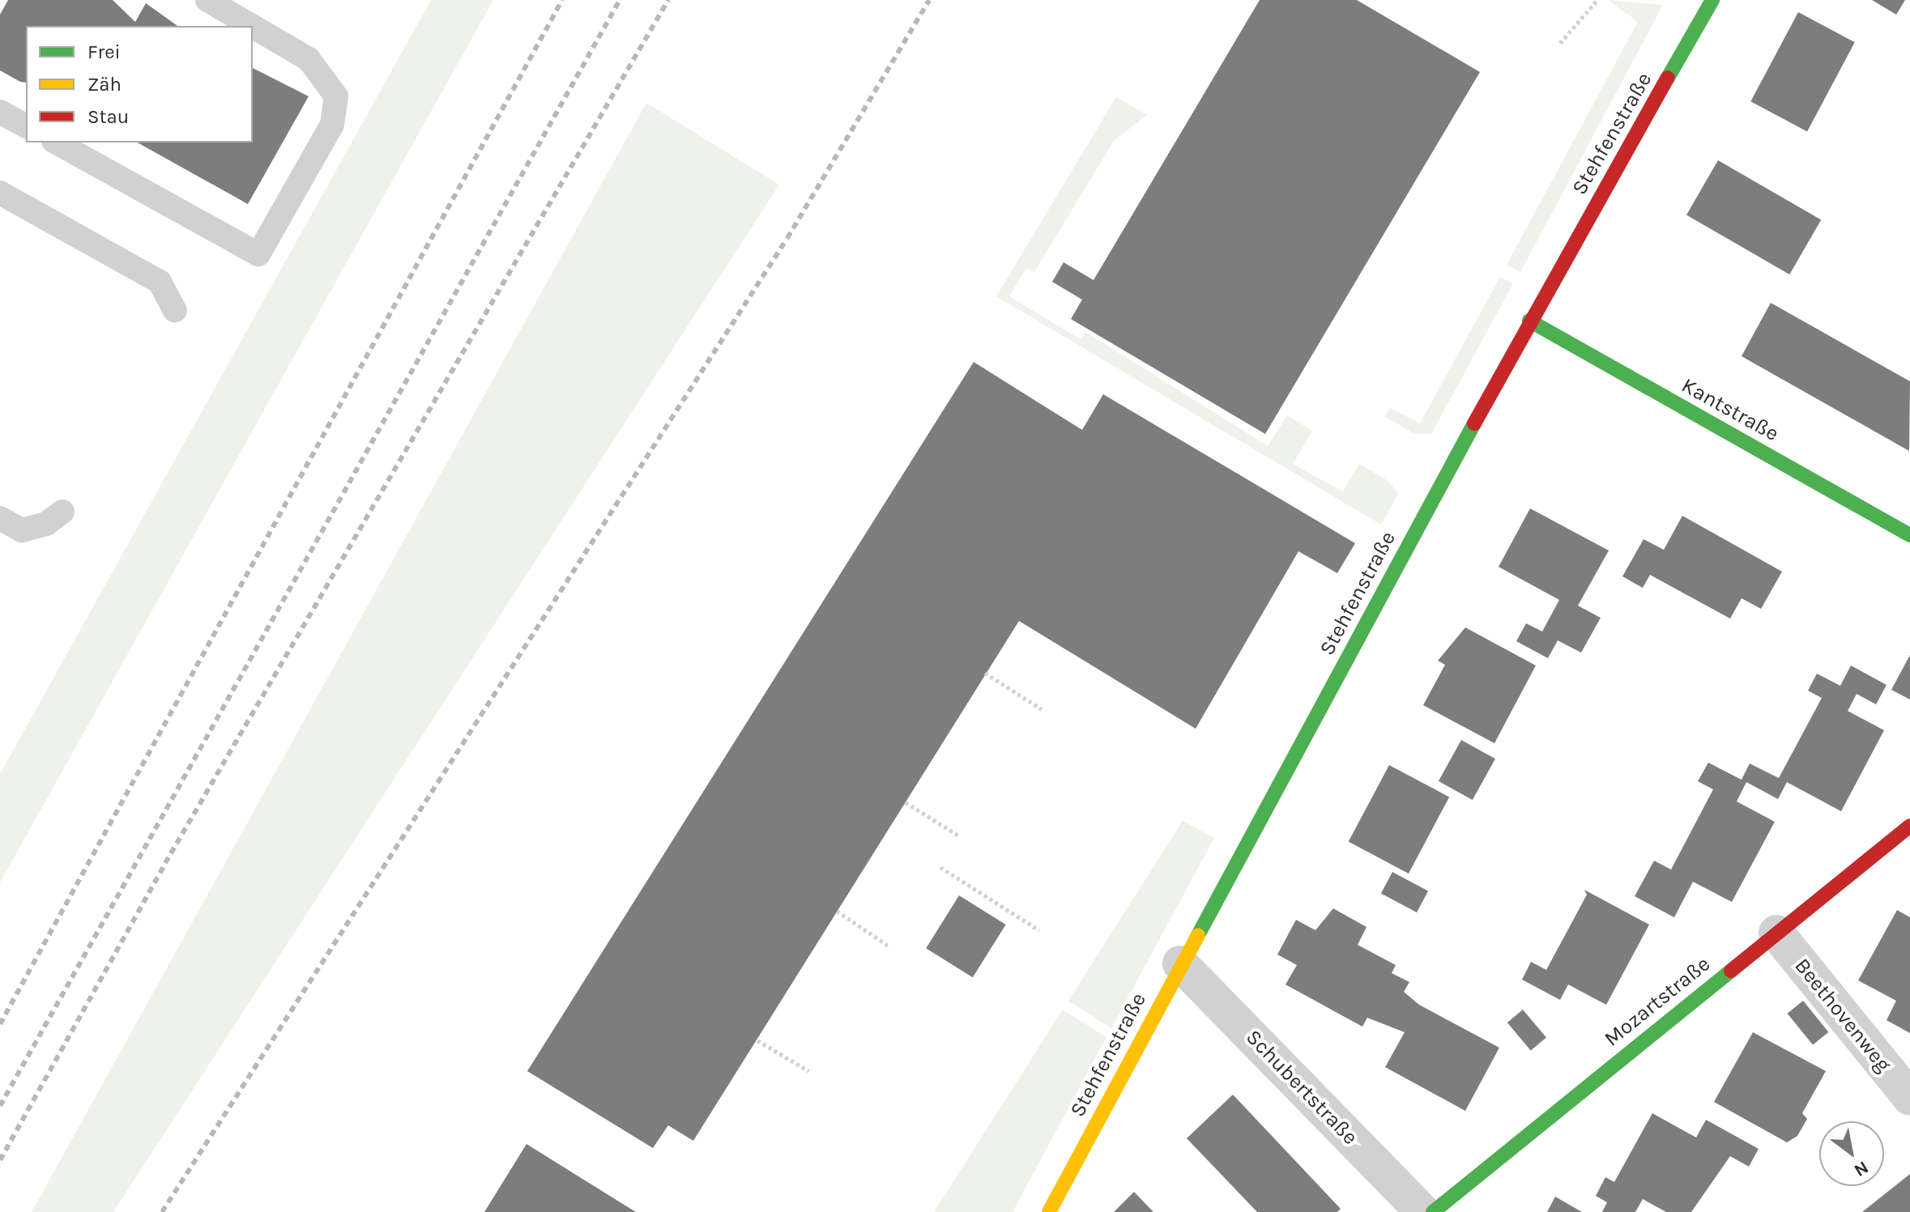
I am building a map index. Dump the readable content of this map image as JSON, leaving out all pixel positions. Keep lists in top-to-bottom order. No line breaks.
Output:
{"streets":{"street":["Stehfenstraße","Kantstraße","Mozartstraße","Beethovenweg","Schubertstraße"]},"crossings":[["Stehfenstraße","Kantstraße"],["Stehfenstraße","Schubertstraße"],["Mozartstraße","Beethovenweg"]],"legend":["Frei","Zäh","Stau"],"north":"bottom right"}
